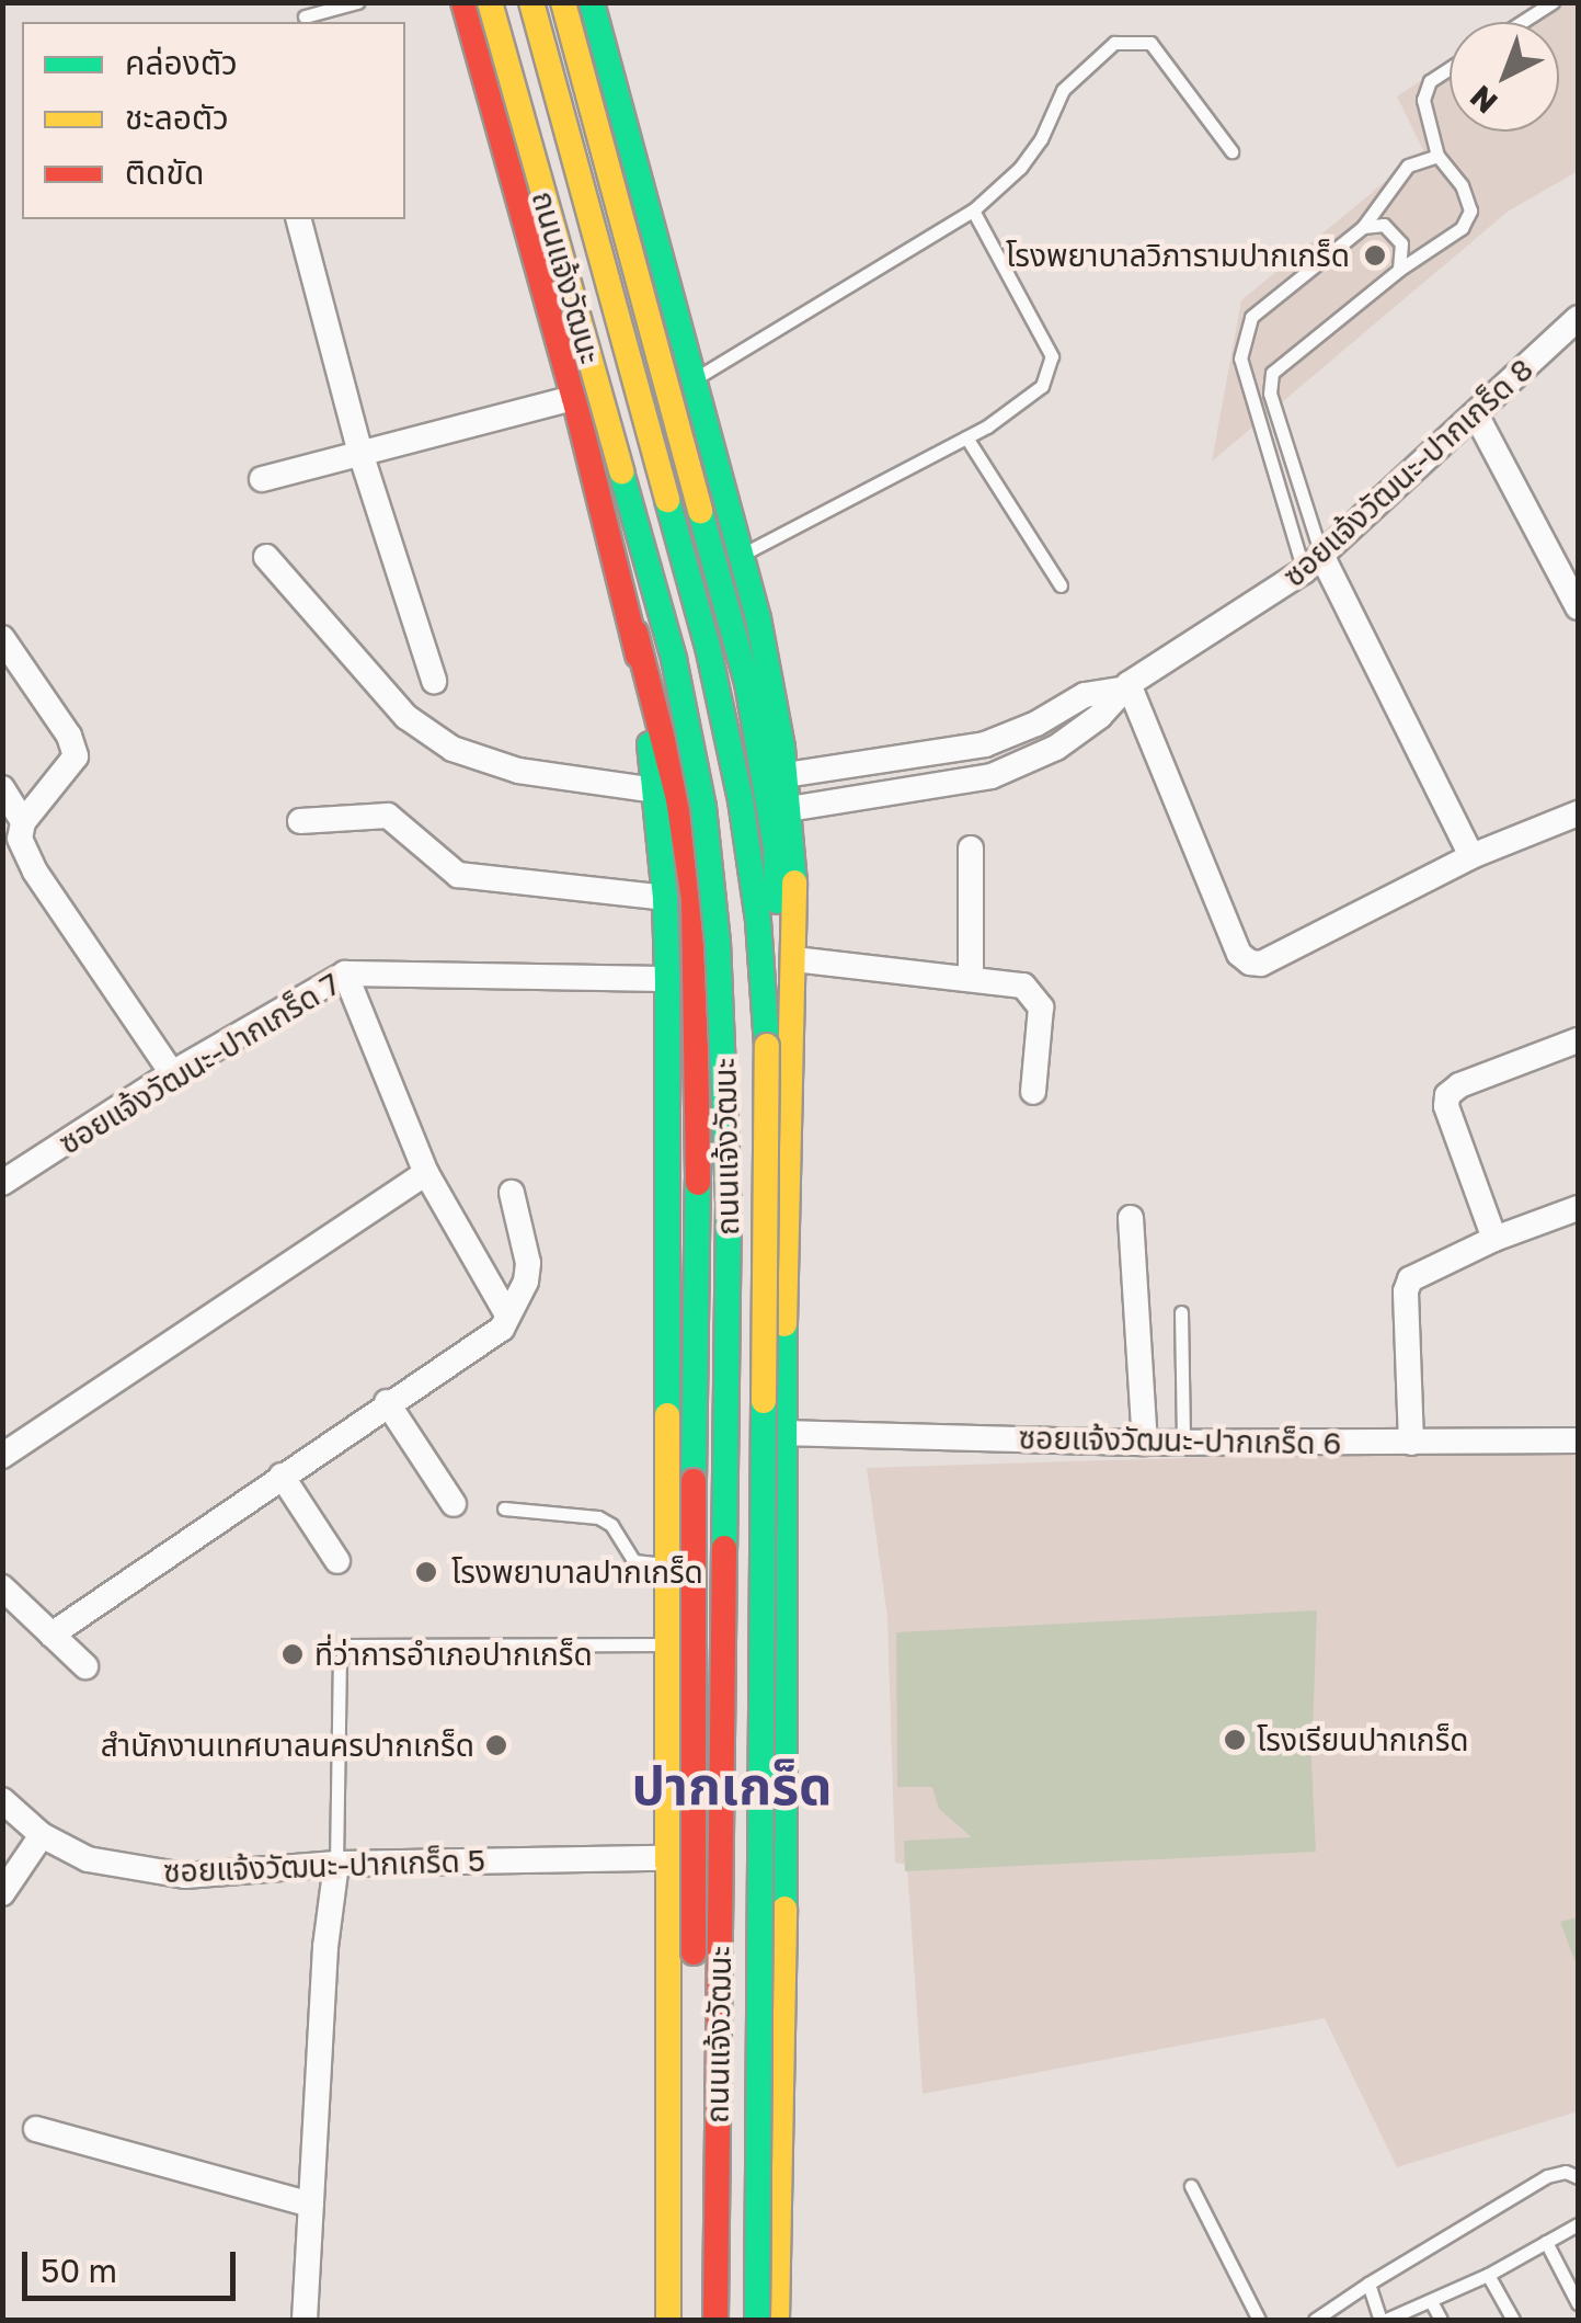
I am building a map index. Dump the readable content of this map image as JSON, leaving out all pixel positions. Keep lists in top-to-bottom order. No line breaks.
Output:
{"streets":{"main road":["ถนนแจ้งวัฒนะ"],"street":["ซอยแจ้งวัฒนะ-ปากเกร็ด 8","ซอยแจ้งวัฒนะ-ปากเกร็ด 7","ซอยแจ้งวัฒนะ-ปากเกร็ด 6","ซอยแจ้งวัฒนะ-ปากเกร็ด 5"]},"crossings":[["ถนนแจ้งวัฒนะ","ซอยแจ้งวัฒนะ-ปากเกร็ด 8"],["ถนนแจ้งวัฒนะ","ซอยแจ้งวัฒนะ-ปากเกร็ด 7"],["ถนนแจ้งวัฒนะ","ซอยแจ้งวัฒนะ-ปากเกร็ด 6"],["ถนนแจ้งวัฒนะ","ซอยแจ้งวัฒนะ-ปากเกร็ด 5"]],"districts":["ปากเกร็ด"],"places":["โรงพยาบาลวิภารามปากเกร็ด","โรงพยาบาลปากเกร็ด","ที่ว่าการอำเภอปากเกร็ด","โรงเรียนปากเกร็ด","สำนักงานเทศบาลนครปากเกร็ด"],"legend":["คล่องตัว","ชะลอตัว","ติดขัด"],"scale_bar":"50 m","north":"bottom left"}
